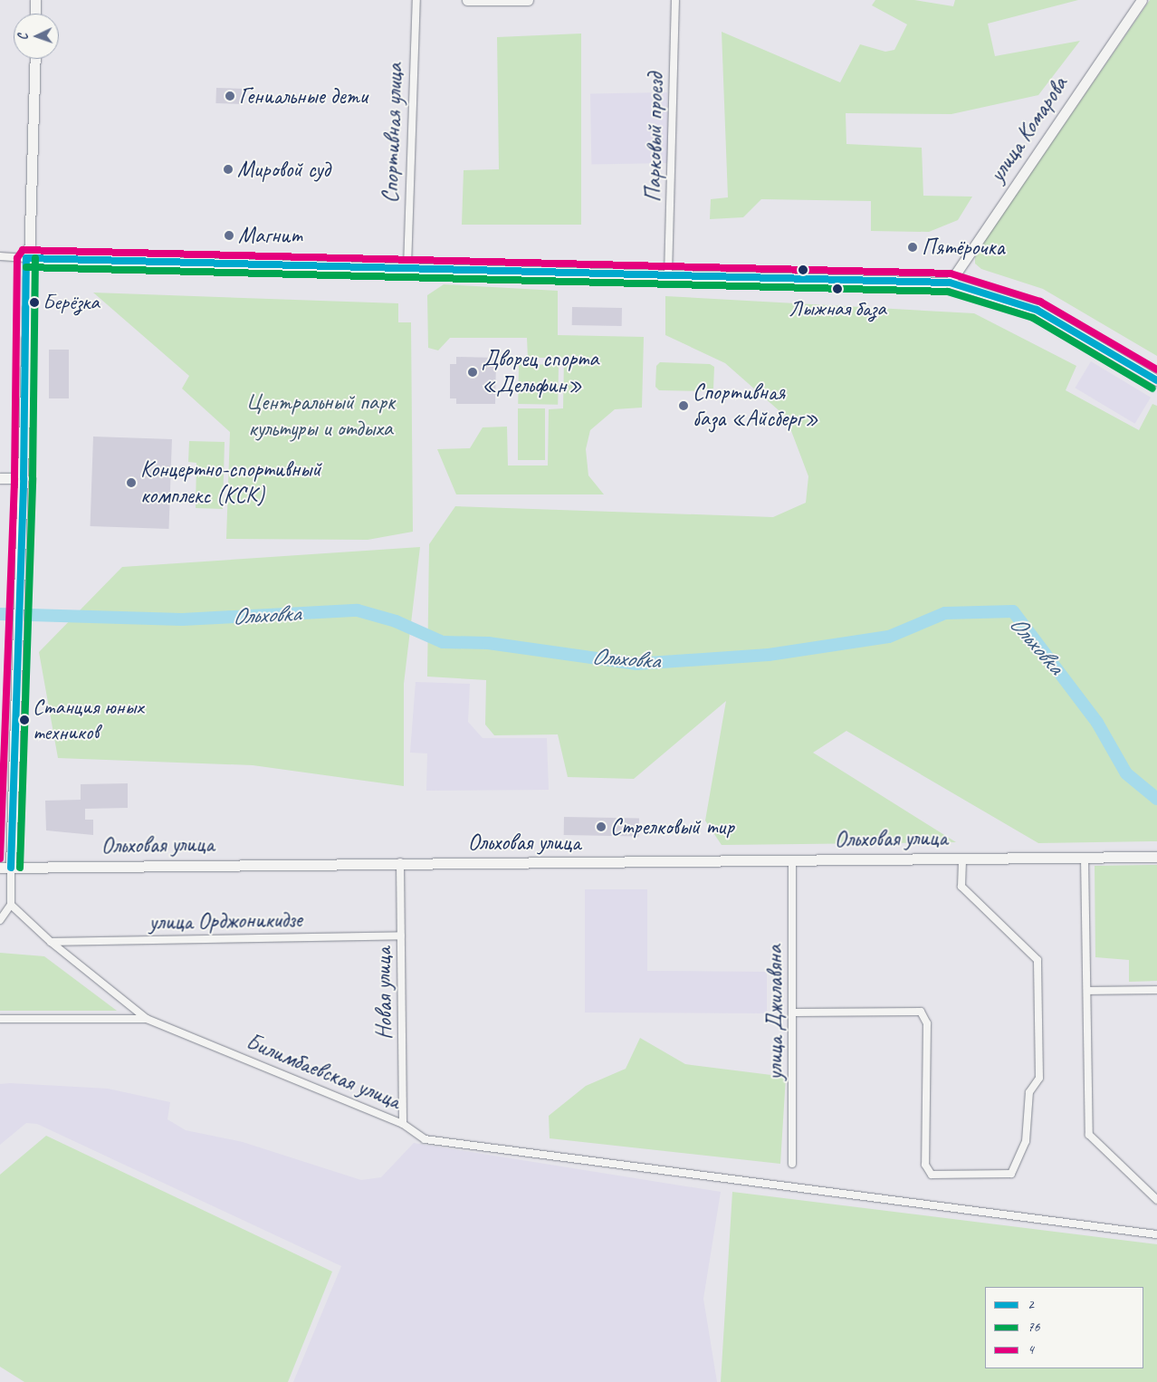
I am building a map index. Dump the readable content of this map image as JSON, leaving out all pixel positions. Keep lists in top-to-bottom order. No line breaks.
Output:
{"streets":{"main road":["улица Комарова","Ольховая улица"],"street":["Спортивная улица","Парковый проезд","улица Орджоникидзе","Новая улица","улица Джилавяна","Билимбаевская улица"]},"crossings":[["Ольховая улица","Новая улица"],["Ольховая улица","улица Джилавяна"],["улица Орджоникидзе","Новая улица"],["улица Орджоникидзе","Билимбаевская улица"],["Новая улица","Билимбаевская улица"]],"water":["Ольховка"],"parks":["Центральный парк культуры и отдыха"],"places":["Гениальные дети","Мировой суд","Магнит","Пятёрочка","Лыжная база","Берёзка","Дворец спорта «Дельфин»","Спортивная база «Айсберг»","Концертно-спортивный комплекс (КСК)","Станция юных техников","Стрелковый тир"],"lines":["transit line 4","transit line 2","transit line 76"],"legend":["2","76","4"],"north":"left"}
